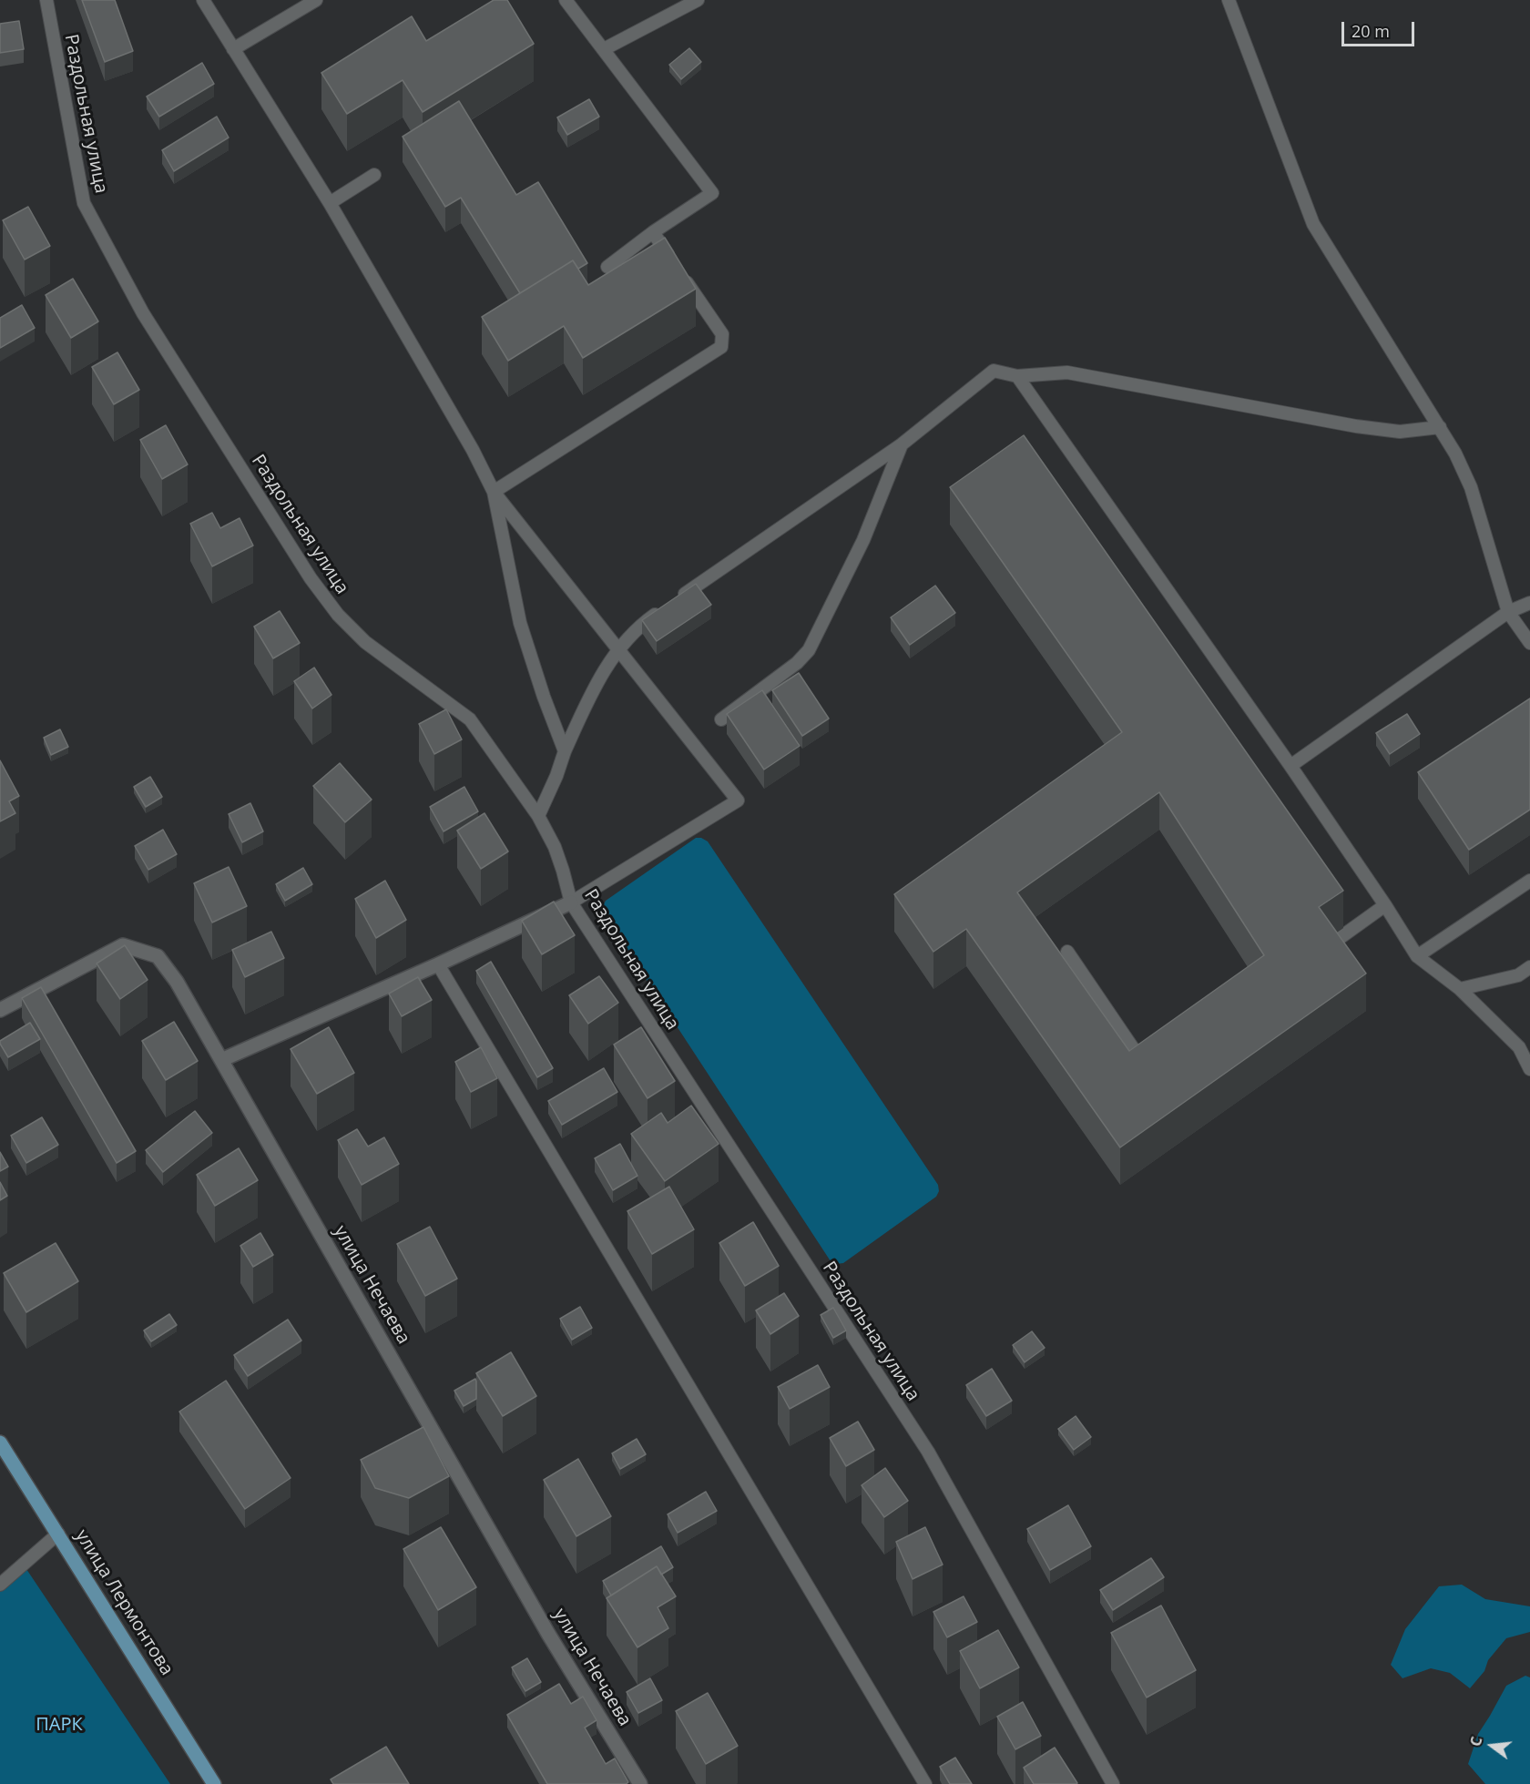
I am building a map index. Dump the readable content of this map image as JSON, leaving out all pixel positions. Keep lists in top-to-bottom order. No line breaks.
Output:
{"streets":{"main road":["улица Лермонтова"],"street":["улица Нечаева"],"lane":["Раздольная улица"]},"parks":["ПАРК"],"scale_bar":"20 m","north":"left"}
